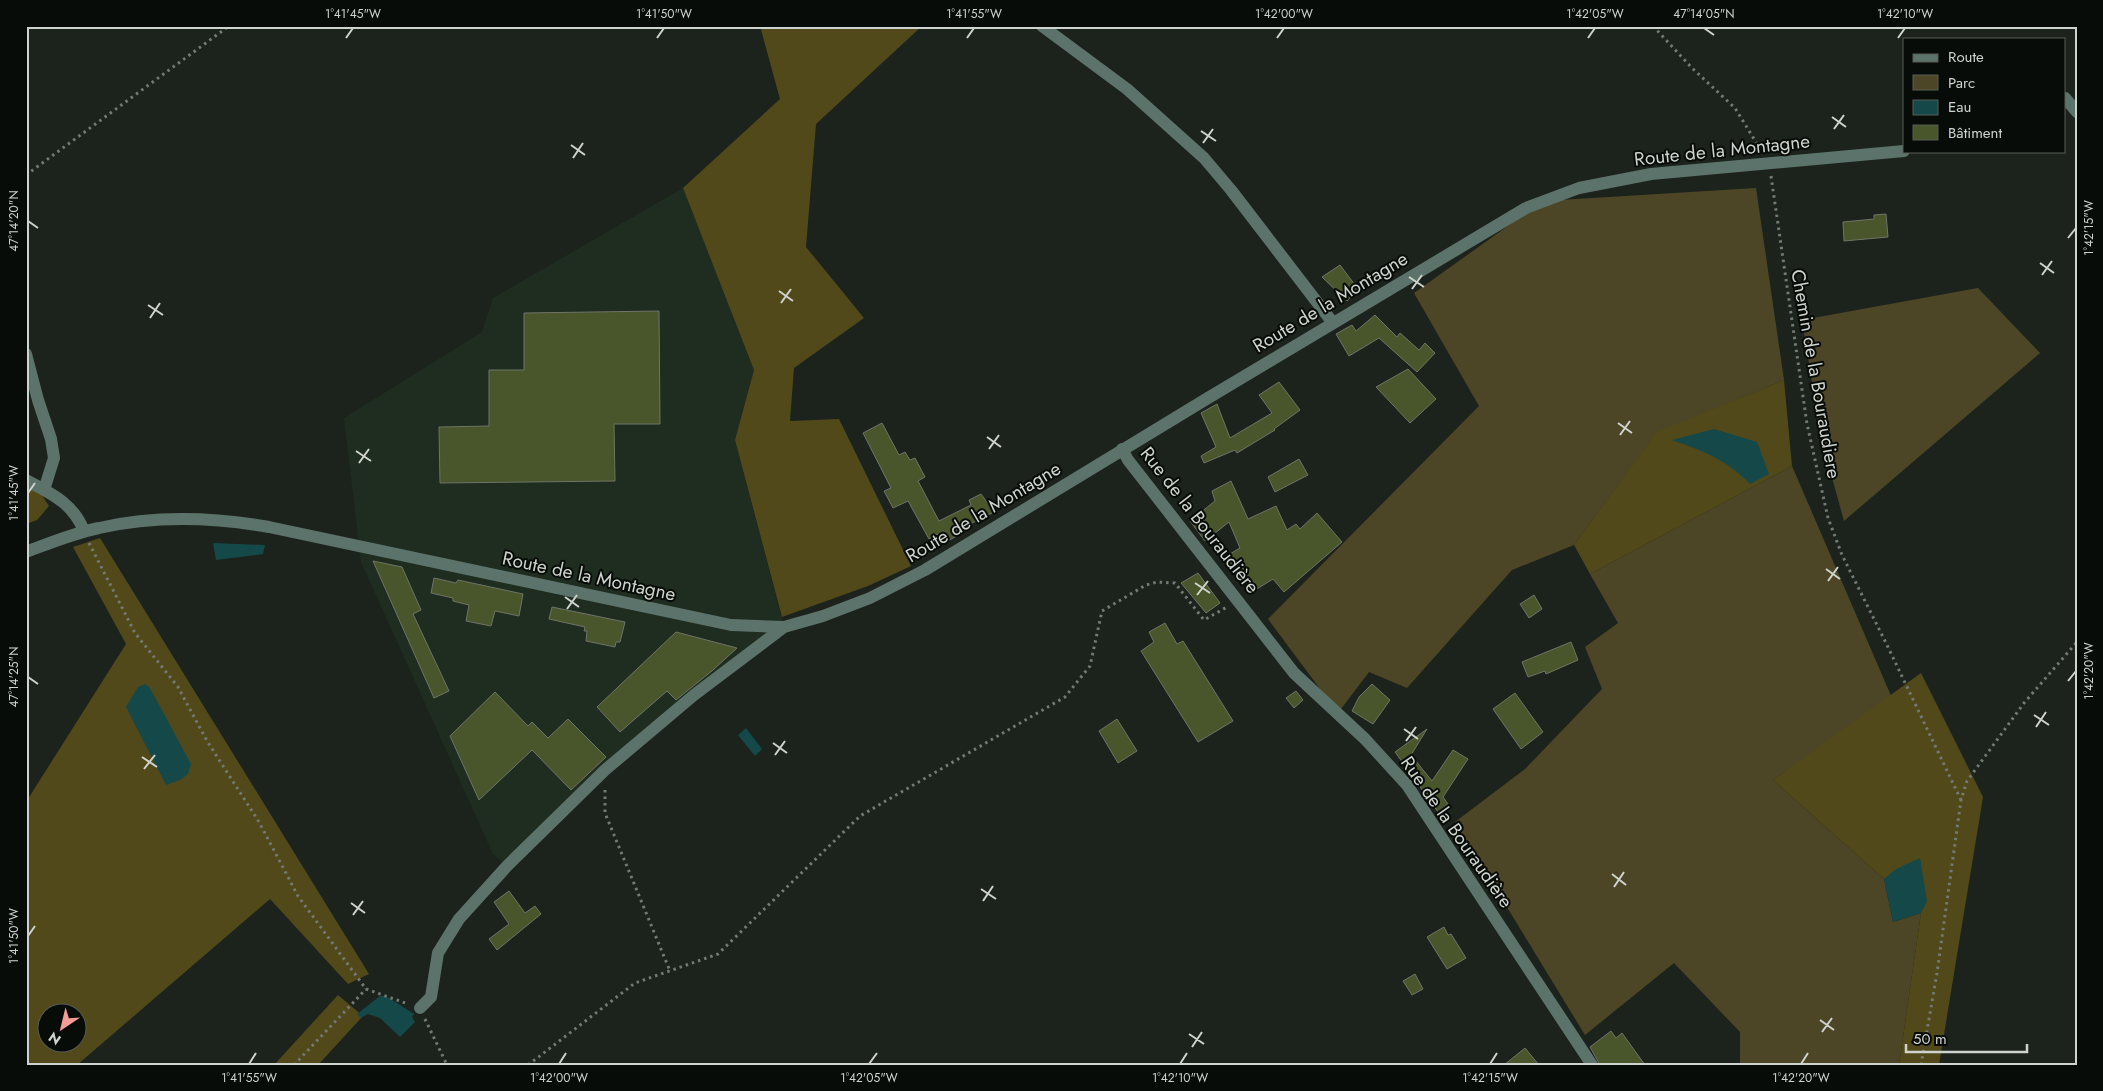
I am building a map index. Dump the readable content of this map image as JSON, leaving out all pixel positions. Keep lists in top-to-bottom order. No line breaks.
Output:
{"streets":{"street":["Route de la Montagne","Rue de la Bouraudière"],"path":["Chemin de la Bouraudiere"]},"crossings":[["Route de la Montagne","Chemin de la Bouraudiere"],["Route de la Montagne","Rue de la Bouraudière"]],"legend":["Route","Parc","Eau","Bâtiment"],"scale_bar":"50 m","north":"bottom left","coordinates":["1°41'45\"W","1°41'50\"W","1°41'55\"W","1°42'00\"W","1°42'05\"W","47°14'05\"N","1°42'10\"W","47°14'20\"N","1°42'15\"W","1°42'20\"W","47°14'25\"N"]}
